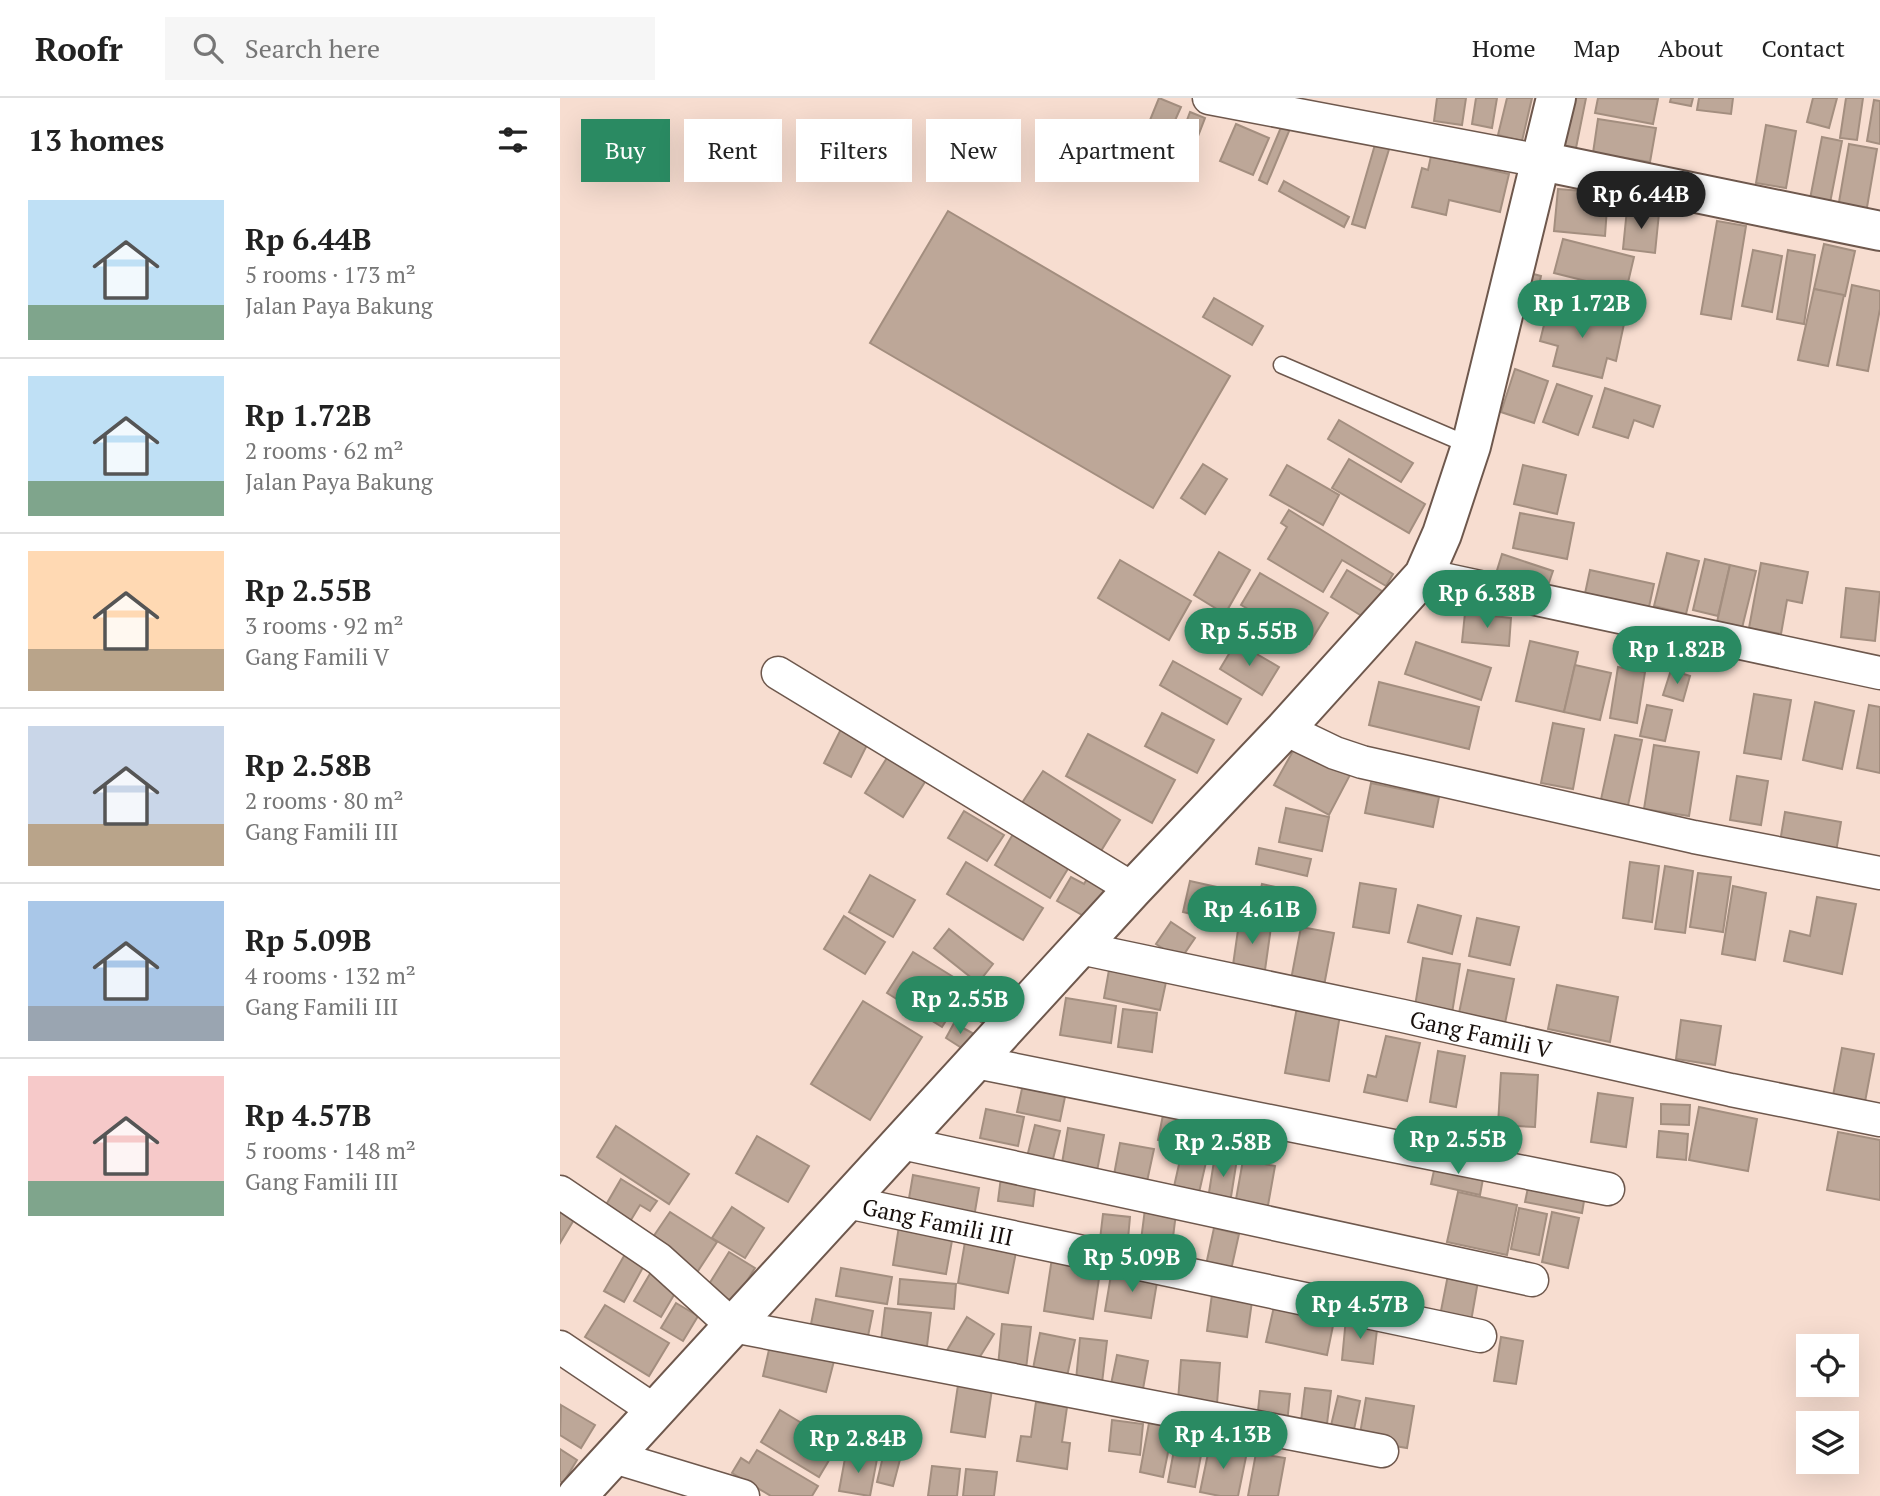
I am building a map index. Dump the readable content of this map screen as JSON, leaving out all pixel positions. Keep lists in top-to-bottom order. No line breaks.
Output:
{"streets":{"street":["Gang Famili V","Gang Famili III"]},"page":{"header":"Roofr","search":"Search here","nav":["Home","Map","About","Contact"],"heading":"13 homes","chip":["Buy","Rent","Filters","New","Apartment"],"price":["Rp 6.44B","Rp 1.72B","Rp 6.38B","Rp 5.55B","Rp 1.82B","Rp 4.61B","Rp 2.55B","Rp 2.55B","Rp 2.58B","Rp 5.09B","Rp 4.57B","Rp 4.13B","Rp 2.84B"],"list":[{"name":"Rp 6.44B","note":"5 rooms · 173 m² · Jalan Paya Bakung"},{"name":"Rp 1.72B","note":"2 rooms · 62 m² · Jalan Paya Bakung"},{"name":"Rp 2.55B","note":"3 rooms · 92 m² · Gang Famili V"},{"name":"Rp 2.58B","note":"2 rooms · 80 m² · Gang Famili III"},{"name":"Rp 5.09B","note":"4 rooms · 132 m² · Gang Famili III"},{"name":"Rp 4.57B","note":"5 rooms · 148 m² · Gang Famili III"}]}}
